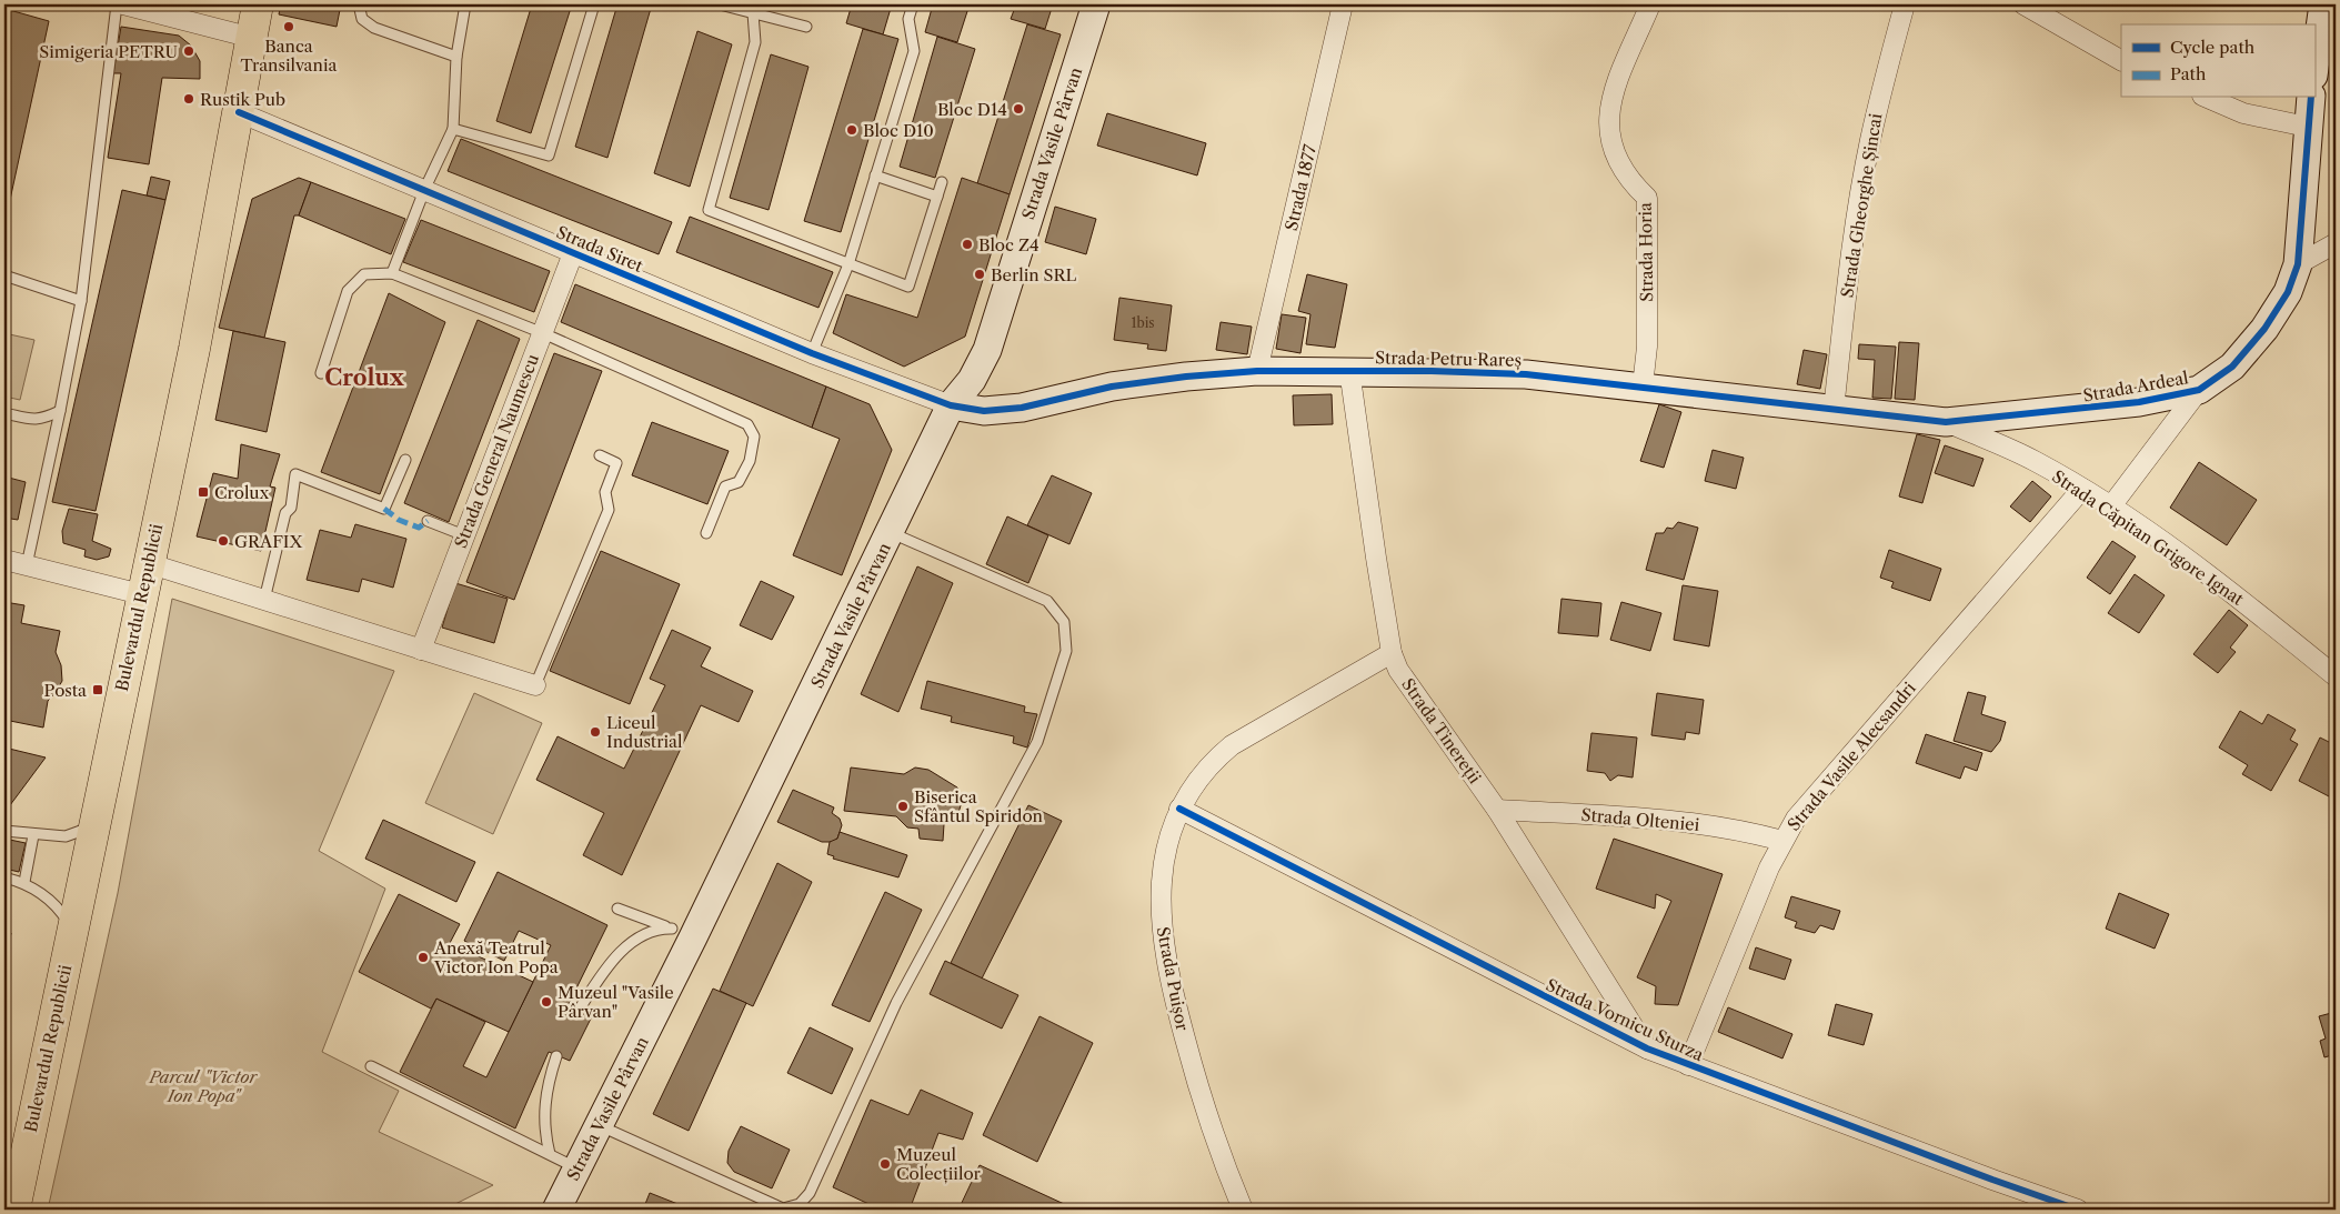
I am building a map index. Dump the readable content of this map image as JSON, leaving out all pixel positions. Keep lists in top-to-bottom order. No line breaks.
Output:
{"streets":{"main road":["Bulevardul Republicii"],"street":["Strada Vasile Pârvan","Strada 1877","Strada Gheorghe Șincai","Strada Siret","Strada Horia","Strada Petru Rareș","Strada Ardeal","Strada General Naumescu","Strada Căpitan Grigore Ignat","Strada Tinereții","Strada Vasile Alecsandri","Strada Olteniei","Strada Puișor","Strada Vornicu Sturza"]},"crossings":[["Strada Vasile Pârvan","Strada Siret"],["Strada Vasile Pârvan","Strada Petru Rareș"],["Strada 1877","Strada Petru Rareș"],["Strada Gheorghe Șincai","Strada Petru Rareș"],["Strada Siret","Strada Petru Rareș"],["Strada Siret","Strada General Naumescu"],["Strada Siret","Bulevardul Republicii"],["Strada Horia","Strada Petru Rareș"],["Strada Petru Rareș","Strada Ardeal"],["Strada Petru Rareș","Strada Căpitan Grigore Ignat"],["Strada Petru Rareș","Strada Tinereții"],["Strada Ardeal","Strada Căpitan Grigore Ignat"],["Strada Căpitan Grigore Ignat","Strada Vasile Alecsandri"],["Strada Tinereții","Strada Olteniei"],["Strada Tinereții","Strada Puișor"],["Strada Tinereții","Strada Vornicu Sturza"],["Strada Vasile Alecsandri","Strada Olteniei"],["Strada Vasile Alecsandri","Strada Vornicu Sturza"],["Strada Puișor","Strada Vornicu Sturza"]],"districts":["Crolux"],"parks":["Parcul \"Victor Ion Popa\""],"places":{"other":["Banca Transilvania","Simigeria PETRU","Rustik Pub","Bloc D14","Bloc D10","Bloc Z4","Berlin SRL","GRAFIX","Liceul Industrial","Biserica Sfântul Spiridon","Anexă Teatrul Victor Ion Popa","Muzeul \"Vasile Pârvan\"","Muzeul Colecțiilor"],"transit":["Crolux","Posta"]},"house_numbers":["1bis"],"legend":["Cycle path","Path"]}
